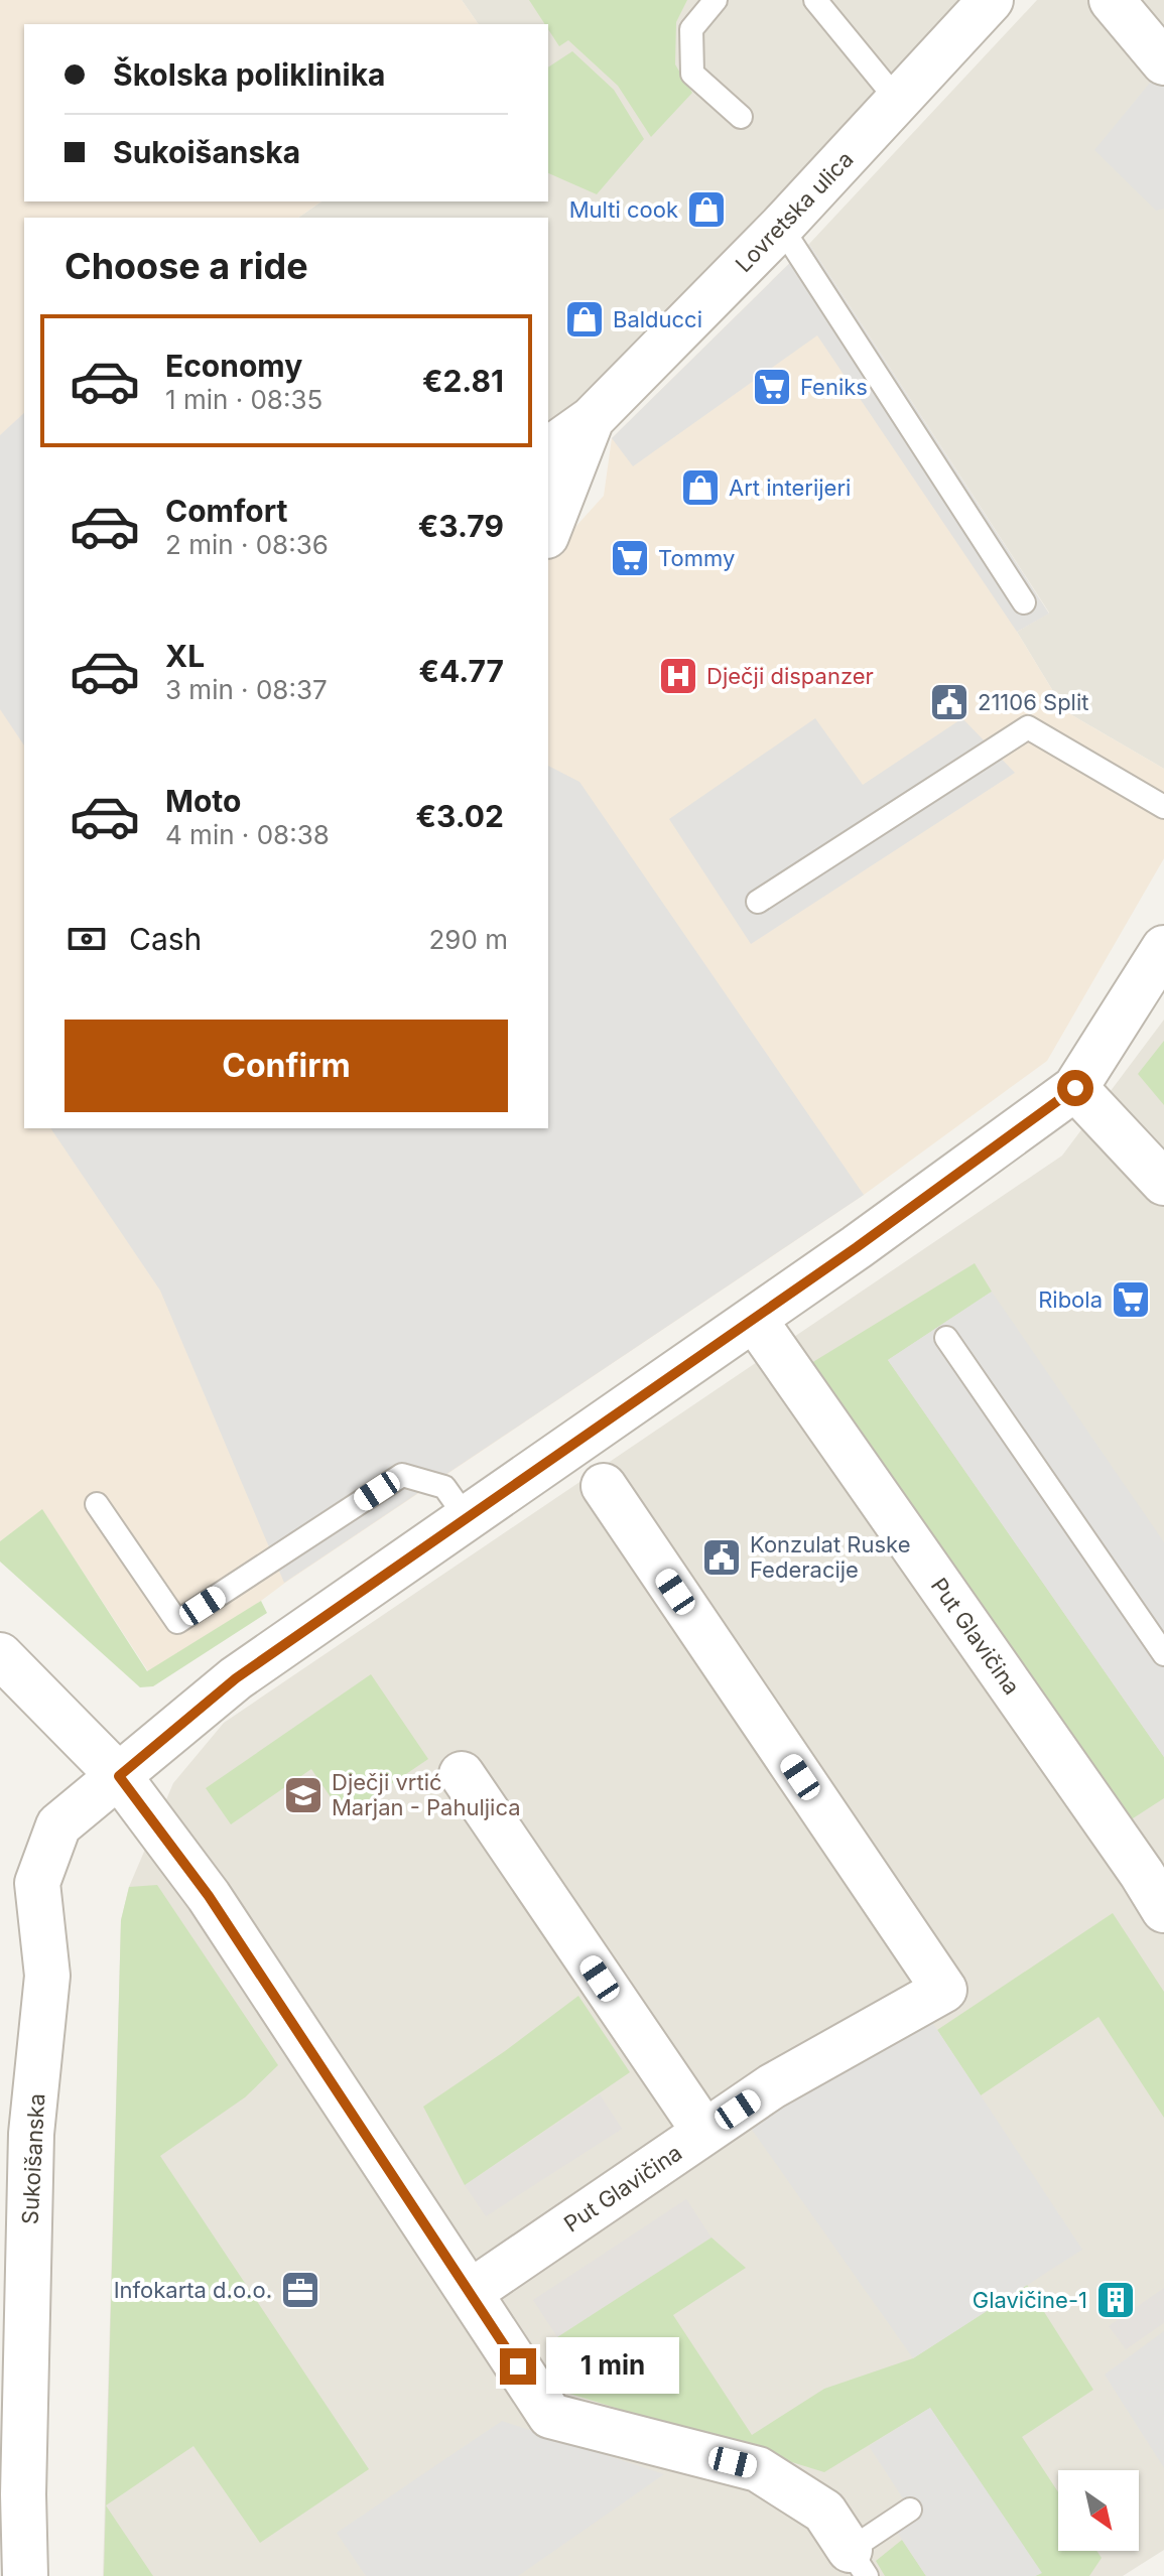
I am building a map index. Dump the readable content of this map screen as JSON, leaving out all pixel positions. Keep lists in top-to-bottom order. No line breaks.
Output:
{"streets":{"street":["Lovretska ulica","Put Glavičina","Sukoišanska"]},"crossings":[["Put Glavičina","Sukoišanska"]],"places":{"shop":["Multi cook","Balducci","Art interijeri"],"supermarket":["Feniks","Tommy","Ribola"],"hospital":["Dječji dispanzer"],"public building":["21106 Split","Konzulat Ruske Federacije"],"school or university":["Dječji vrtić Marjan - Pahuljica"],"office":["Infokarta d.o.o."],"building":["Glavičine-1"]},"north":"bottom right","page":{"banner":["Školska poliklinika","Sukoišanska"],"heading":"Choose a ride","list":[{"name":"Economy","note":"1 min · 08:35","value":"€2.81"},{"name":"Comfort","note":"2 min · 08:36","value":"€3.79"},{"name":"XL","note":"3 min · 08:37","value":"€4.77"},{"name":"Moto","note":"4 min · 08:38","value":"€3.02"}],"pay":["Cash","290 m"],"buttons":"Confirm","bubble":"1 min"}}
